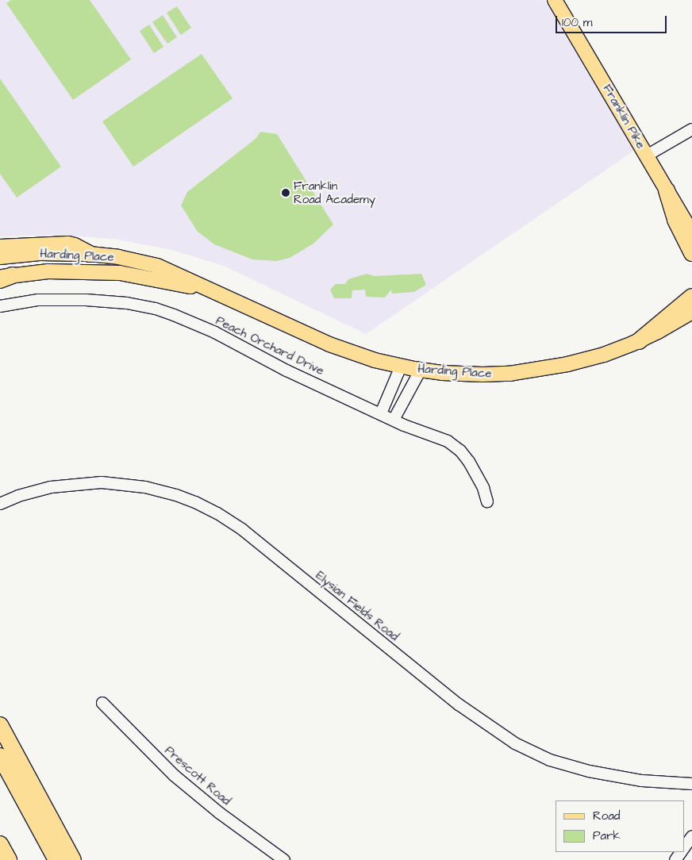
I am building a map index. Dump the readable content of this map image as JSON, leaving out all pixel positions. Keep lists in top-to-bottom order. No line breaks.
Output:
{"streets":{"main road":["Franklin Pike","Harding Place"],"street":["Peach Orchard Drive","Elysian Fields Road","Prescott Road"]},"places":["Franklin Road Academy"],"legend":["Road","Park"],"scale_bar":"100 m"}
